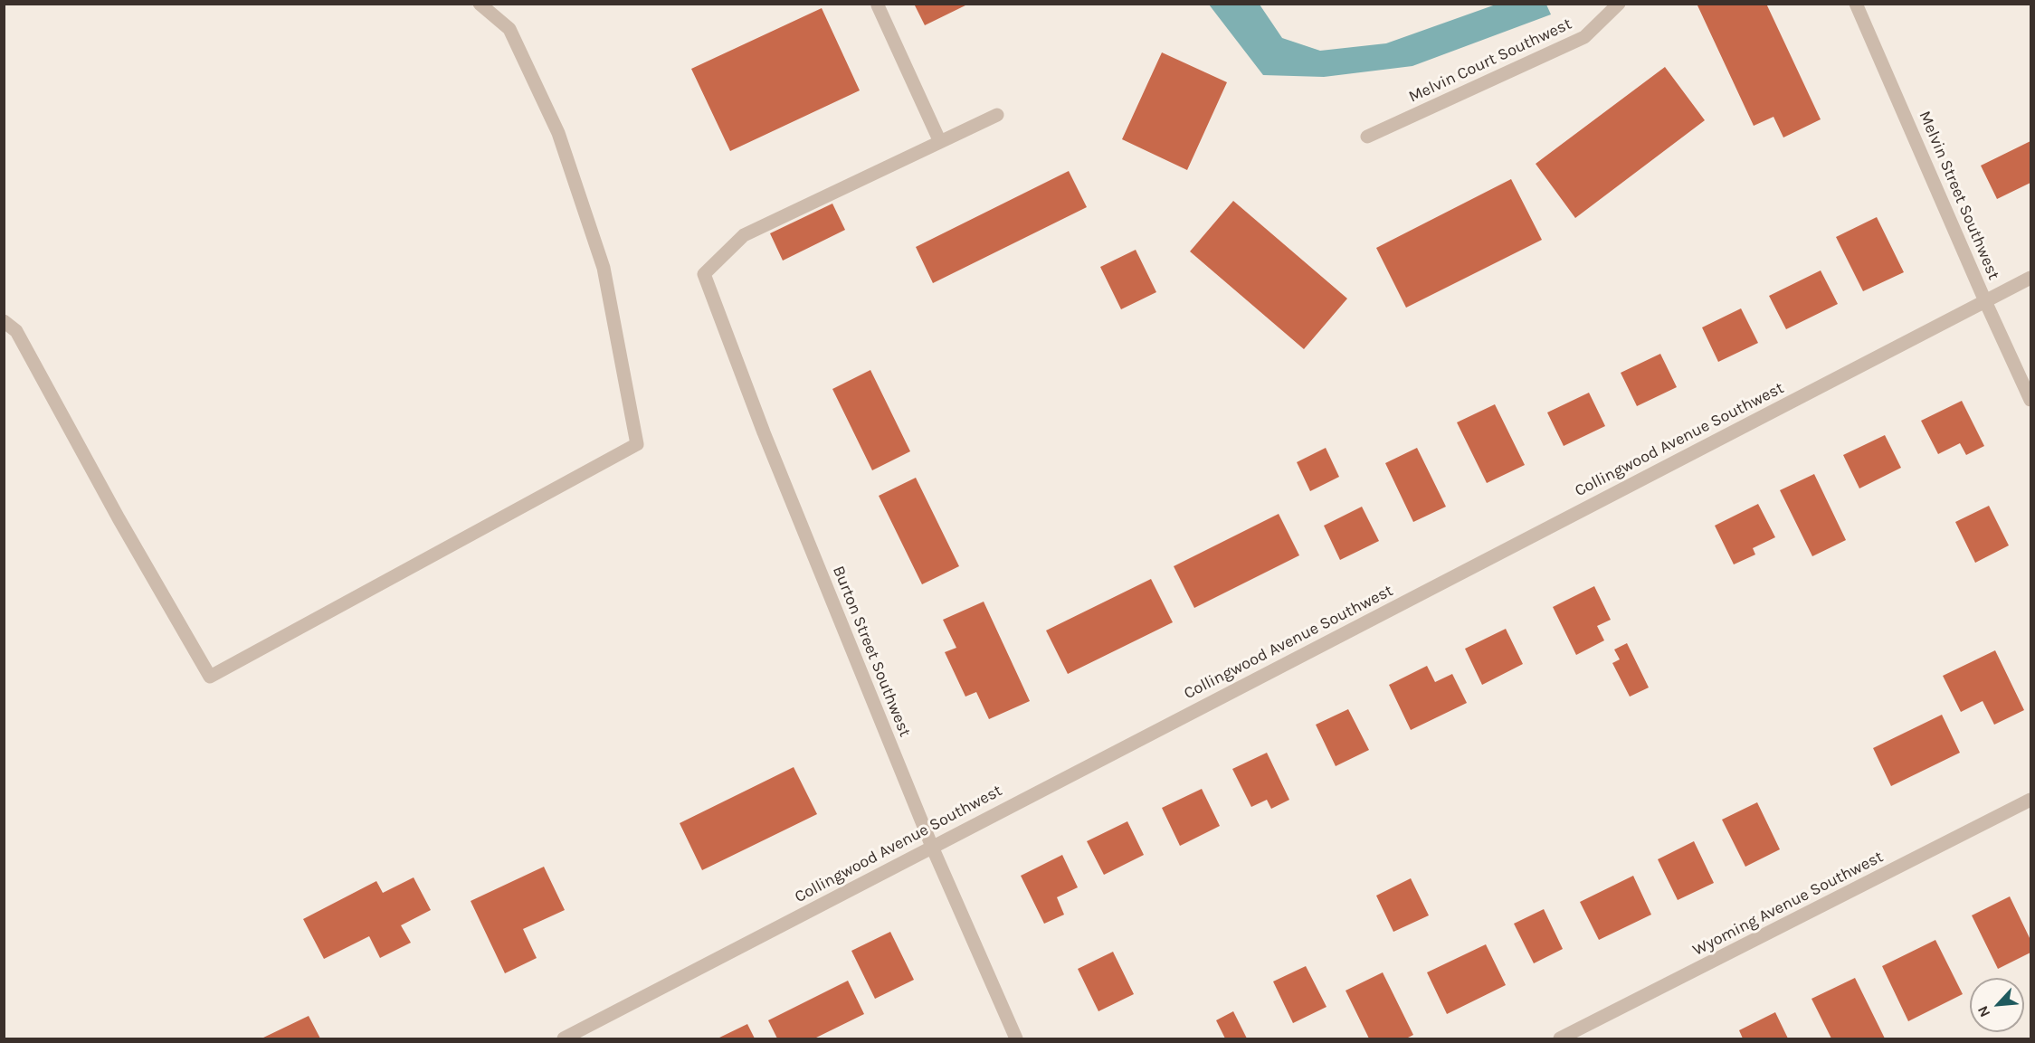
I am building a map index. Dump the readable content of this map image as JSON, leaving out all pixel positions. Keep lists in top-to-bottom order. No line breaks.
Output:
{"streets":{"street":["Melvin Court Southwest","Melvin Street Southwest","Collingwood Avenue Southwest","Burton Street Southwest","Wyoming Avenue Southwest"]},"crossings":[["Melvin Street Southwest","Collingwood Avenue Southwest"],["Collingwood Avenue Southwest","Burton Street Southwest"]],"north":"bottom left"}
